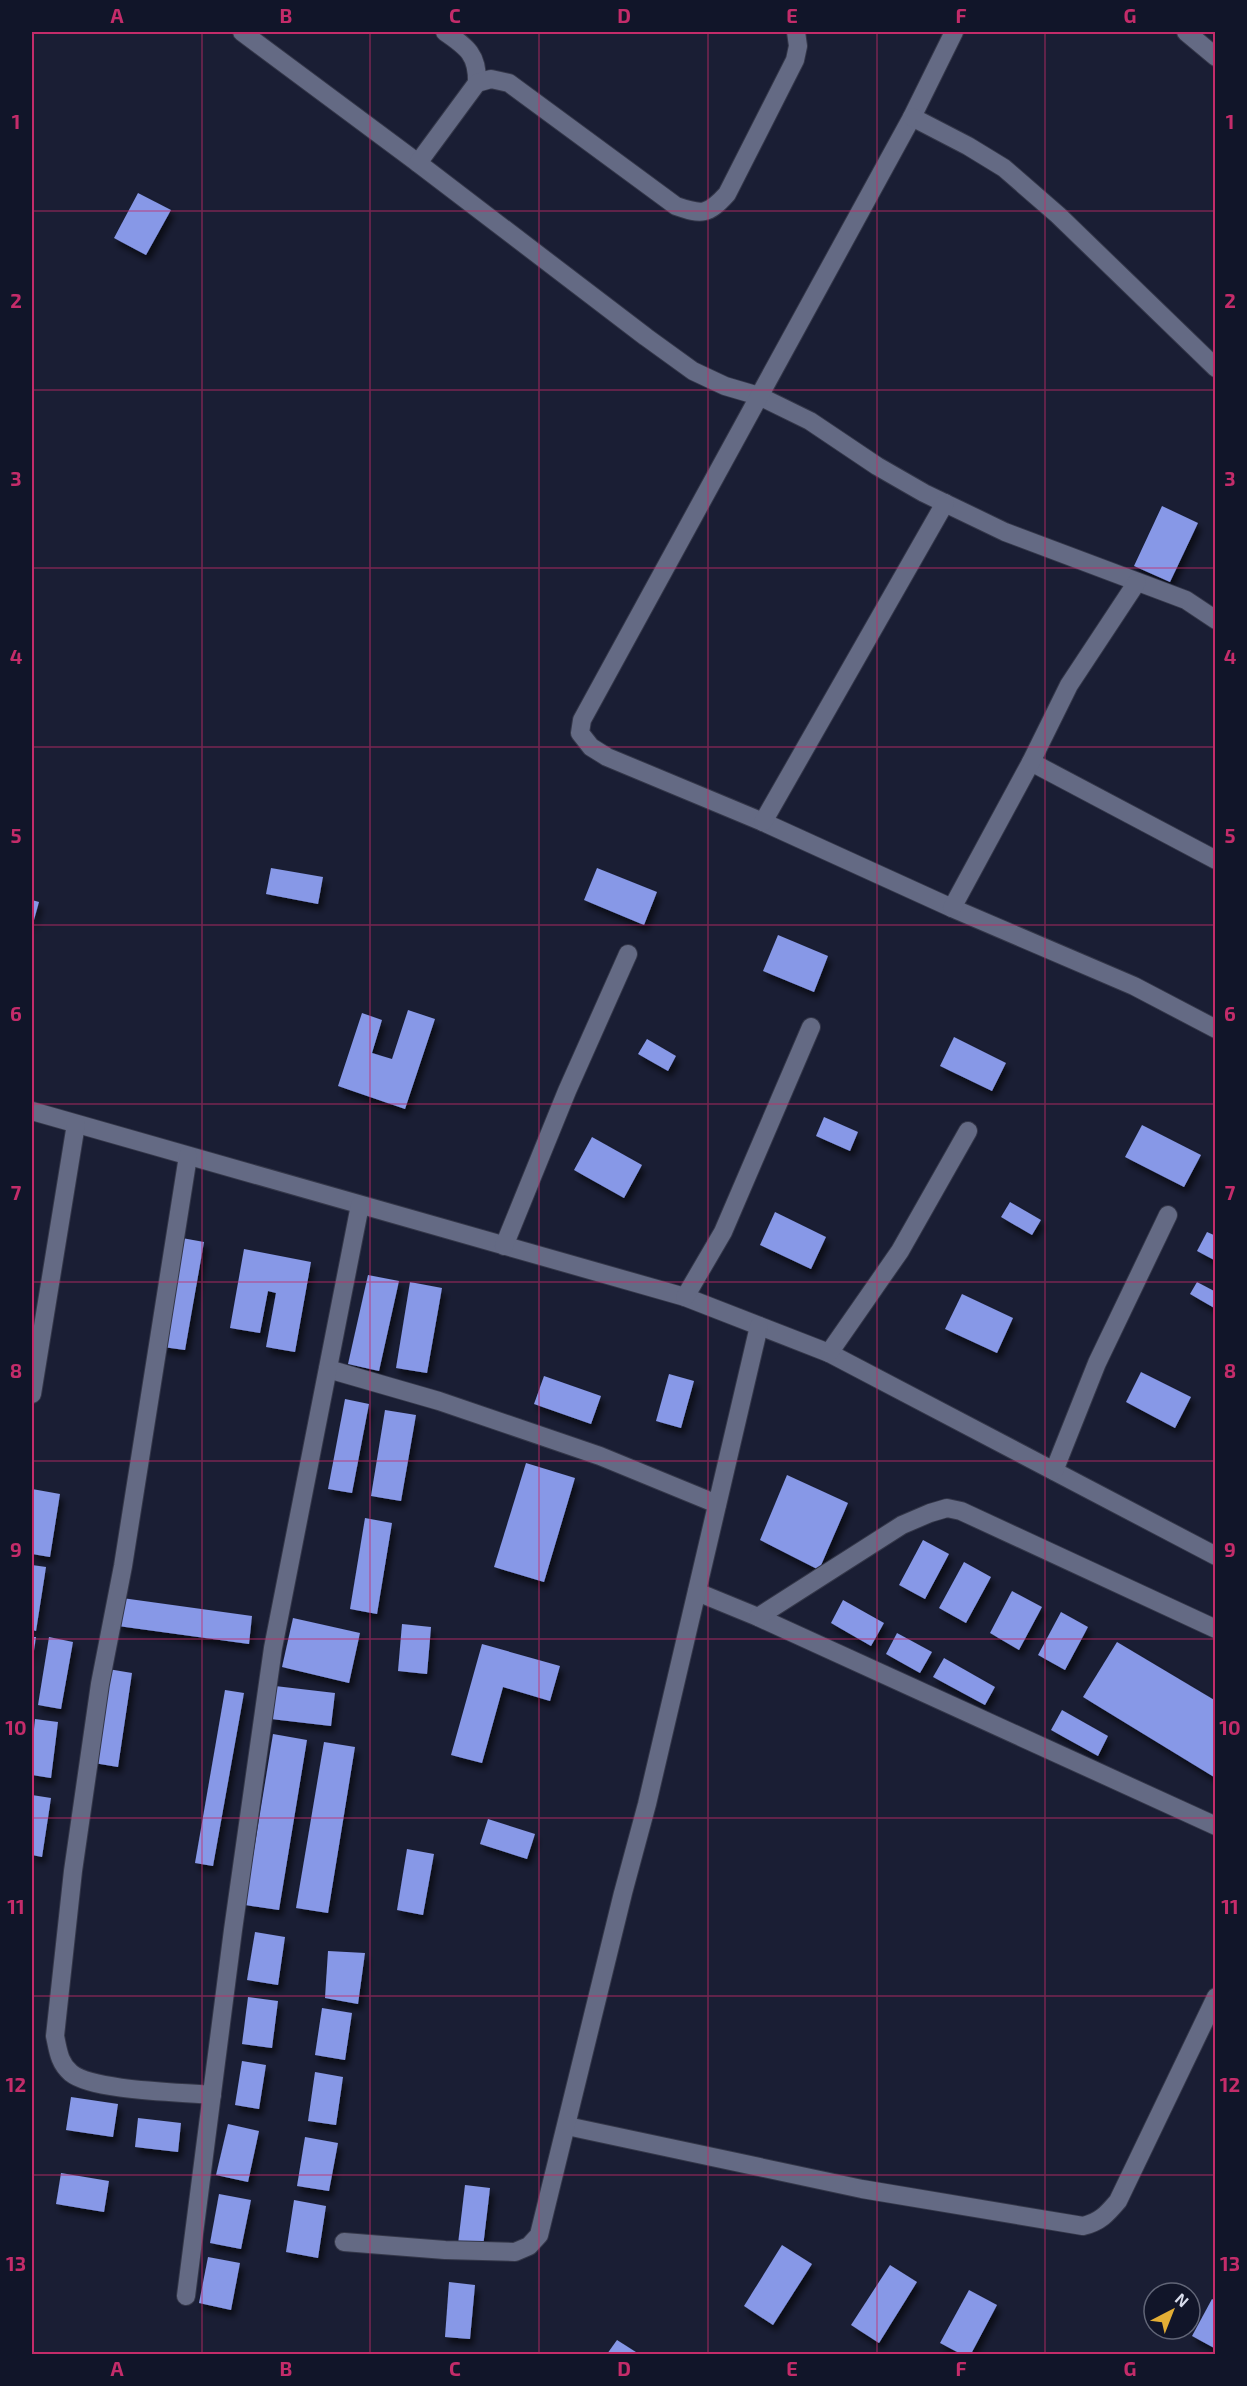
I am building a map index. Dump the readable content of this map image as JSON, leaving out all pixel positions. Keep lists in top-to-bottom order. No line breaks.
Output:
{"north":"top right","grid":{"columns":["A","B","C","D","E","F","G"],"rows":["1","2","3","4","5","6","7","8","9","10","11","12","13"]}}
